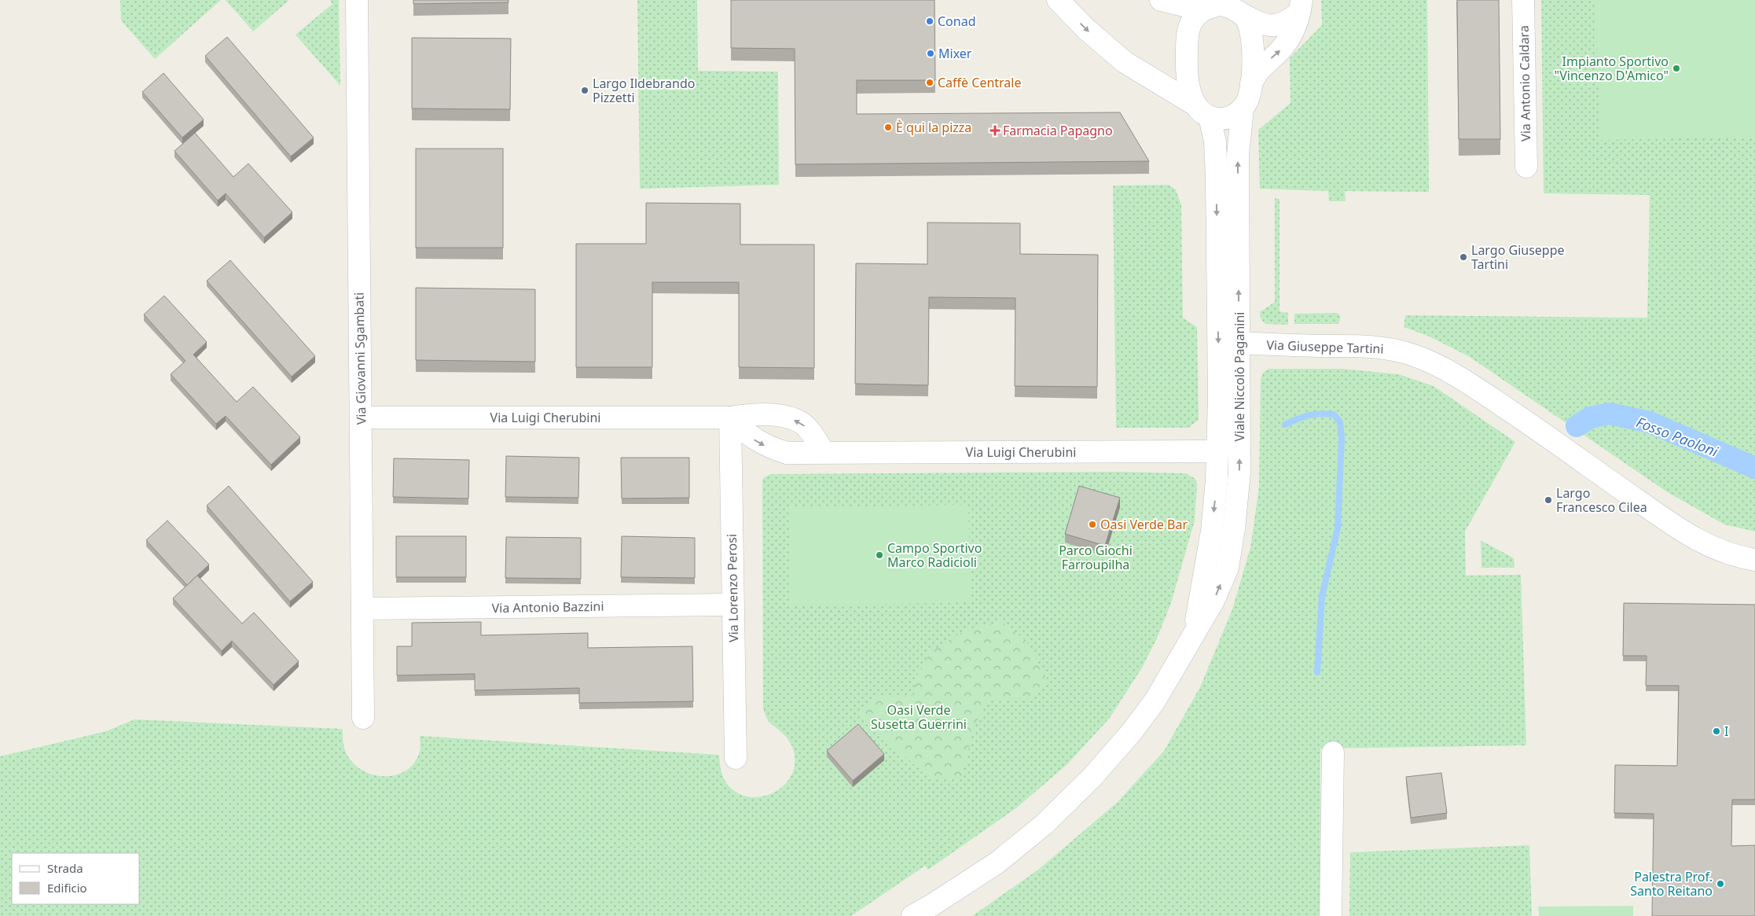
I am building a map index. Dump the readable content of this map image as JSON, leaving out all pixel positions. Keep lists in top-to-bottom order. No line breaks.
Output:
{"streets":{"street":["Via Antonio Caldara","Via Giuseppe Tartini","Via Giovanni Sgambati","Viale Niccolò Paganini","Via Luigi Cherubini","Via Lorenzo Perosi","Via Antonio Bazzini"]},"crossings":[["Via Giuseppe Tartini","Viale Niccolò Paganini"],["Via Giovanni Sgambati","Via Luigi Cherubini"],["Via Giovanni Sgambati","Via Antonio Bazzini"],["Viale Niccolò Paganini","Via Luigi Cherubini"],["Via Luigi Cherubini","Via Lorenzo Perosi"],["Via Lorenzo Perosi","Via Antonio Bazzini"]],"water":["Fosso Paoloni"],"parks":["Parco Giochi Farroupilha","Oasi Verde Susetta Guerrini"],"places":{"other":["Conad","Mixer","Impianto Sportivo \"Vincenzo D'Amico\"","Caffè Centrale","Largo Ildebrando Pizzetti","È qui la pizza","Largo Giuseppe Tartini","Largo Francesco Cilea","Oasi Verde Bar","Campo Sportivo Marco Radicioli","I","Palestra Prof. Santo Reitano"],"health":["Farmacia Papagno"]},"legend":["Strada","Edificio"]}
